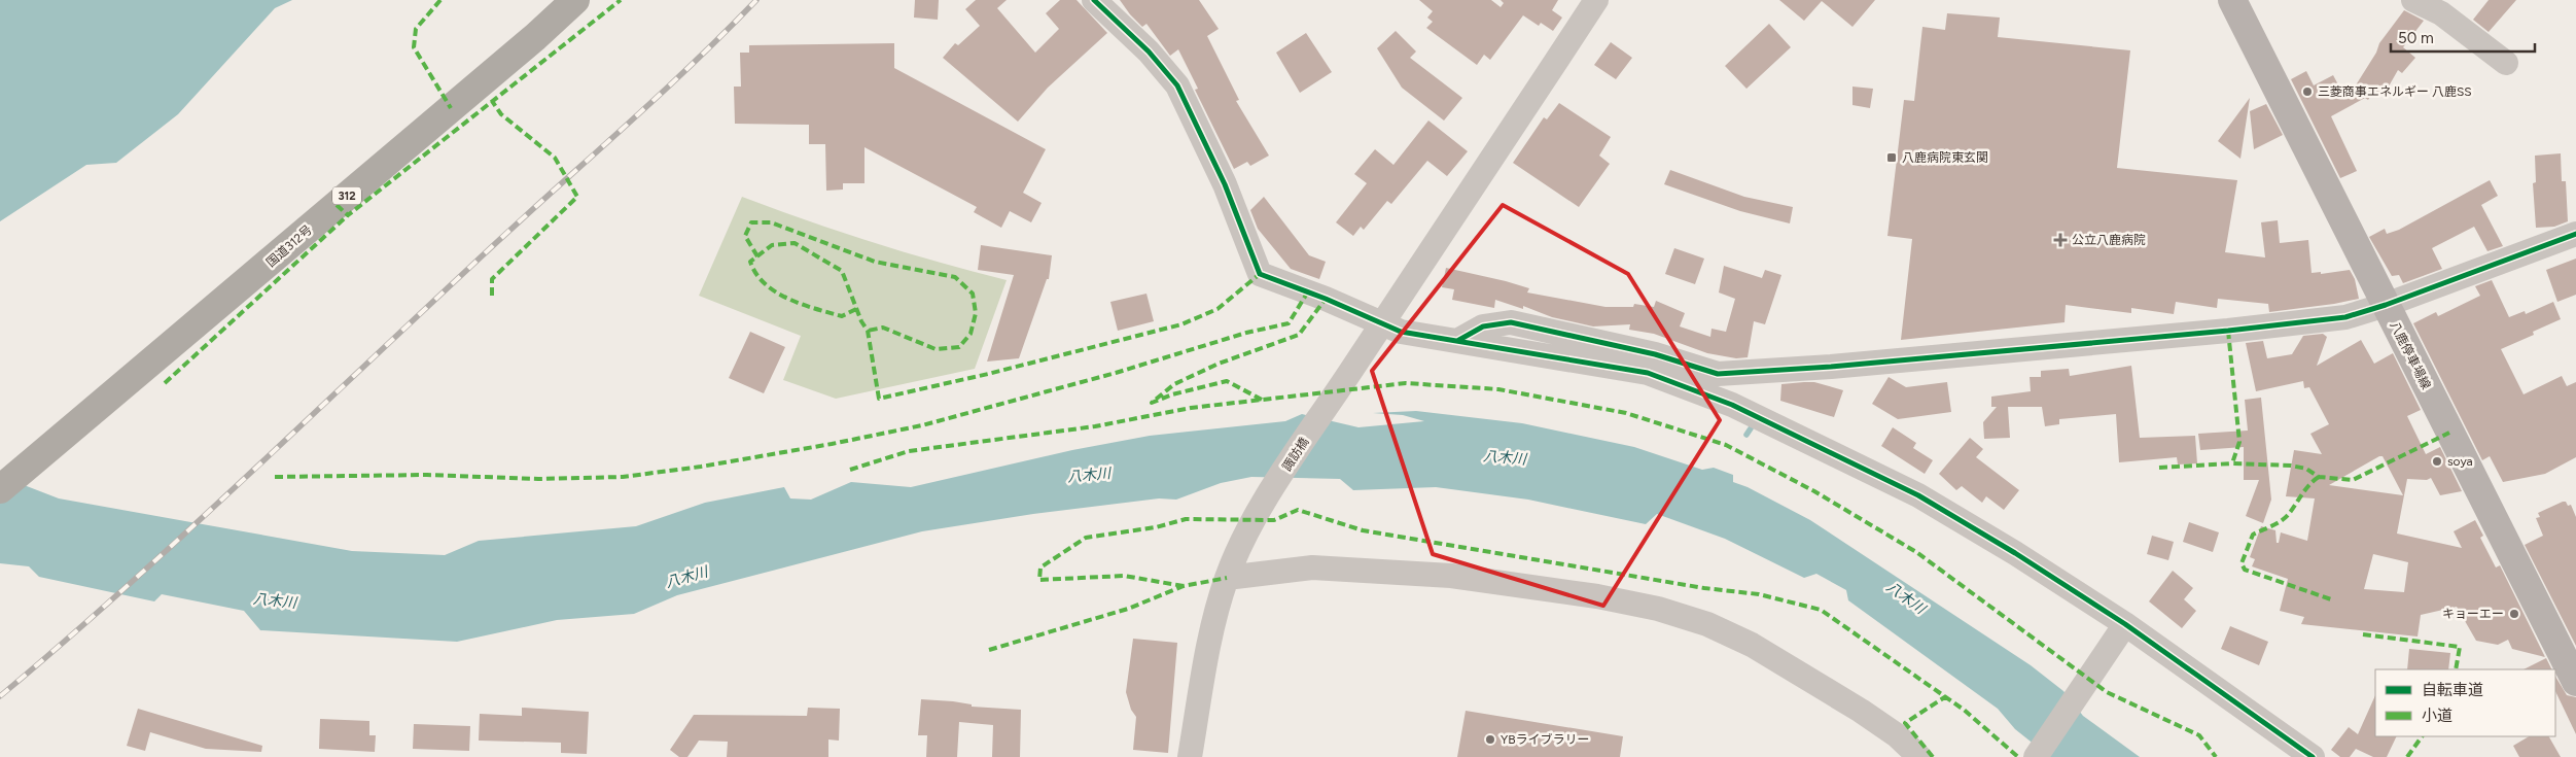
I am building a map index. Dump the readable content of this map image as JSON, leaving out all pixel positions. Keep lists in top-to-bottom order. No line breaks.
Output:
{"streets":{"highway":["312","国道312号"],"main road":["八鹿停車場線"],"street":["諏訪橋"]},"water":["八木川"],"places":{"other":["三菱商事エネルギー 八鹿SS","soya","キョーエー","YBライブラリー"],"transit":["八鹿病院東玄関"],"health":["公立八鹿病院"]},"legend":["自転車道","小道"],"scale_bar":"50 m"}
